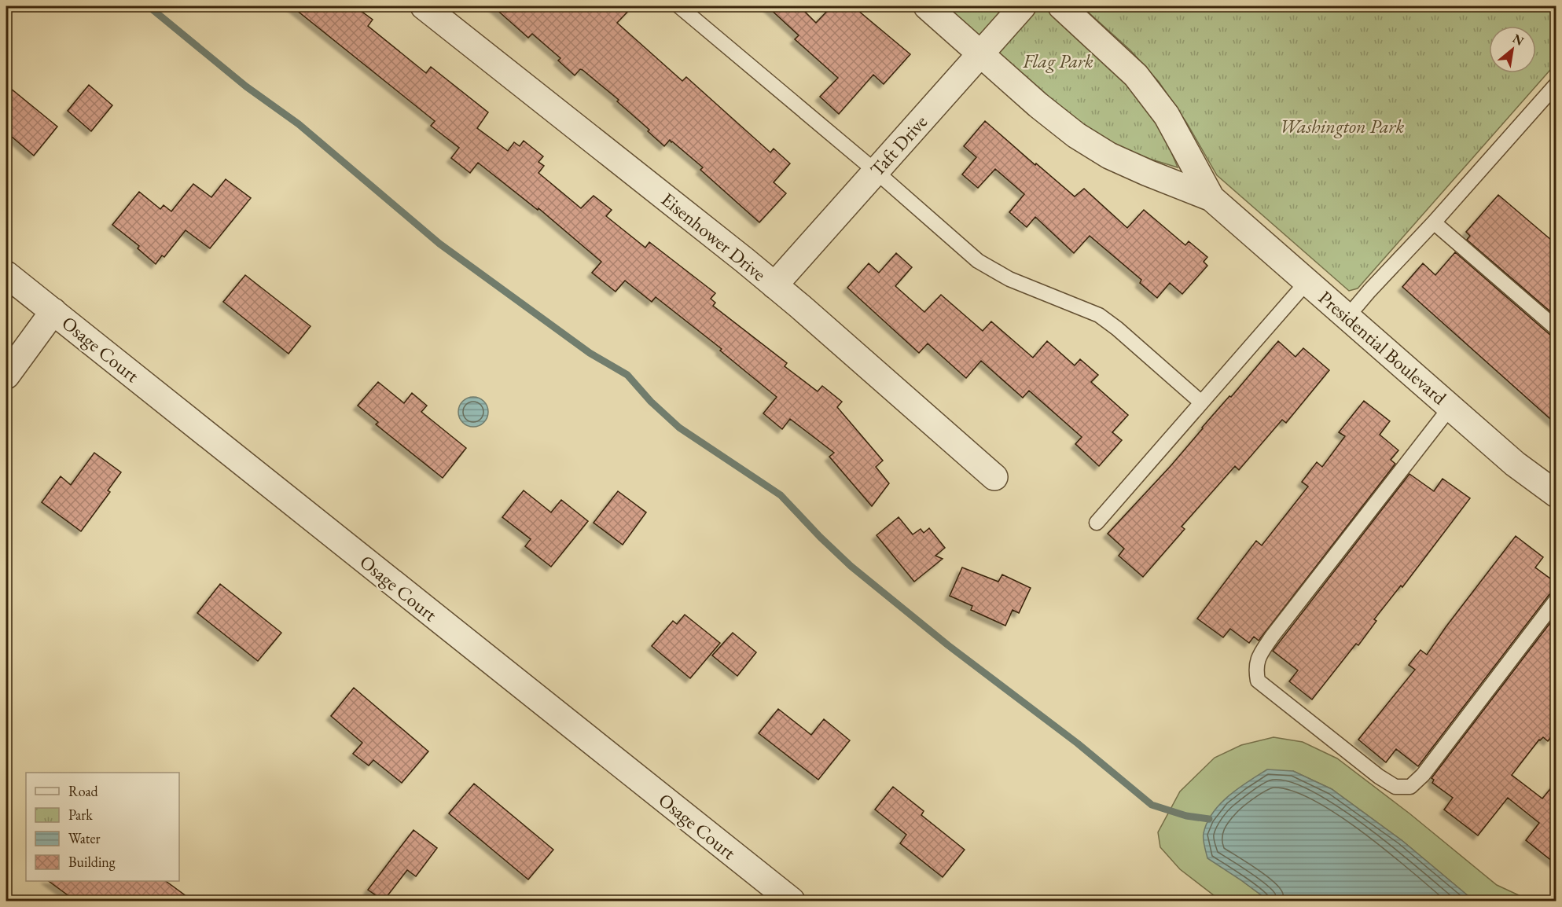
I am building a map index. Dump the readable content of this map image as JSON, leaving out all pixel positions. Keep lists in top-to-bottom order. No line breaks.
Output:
{"streets":{"street":["Taft Drive","Eisenhower Drive","Presidential Boulevard","Osage Court"]},"crossings":[["Taft Drive","Eisenhower Drive"],["Taft Drive","Presidential Boulevard"]],"parks":["Flag Park","Washington Park"],"legend":["Road","Park","Water","Building"],"north":"top right"}
